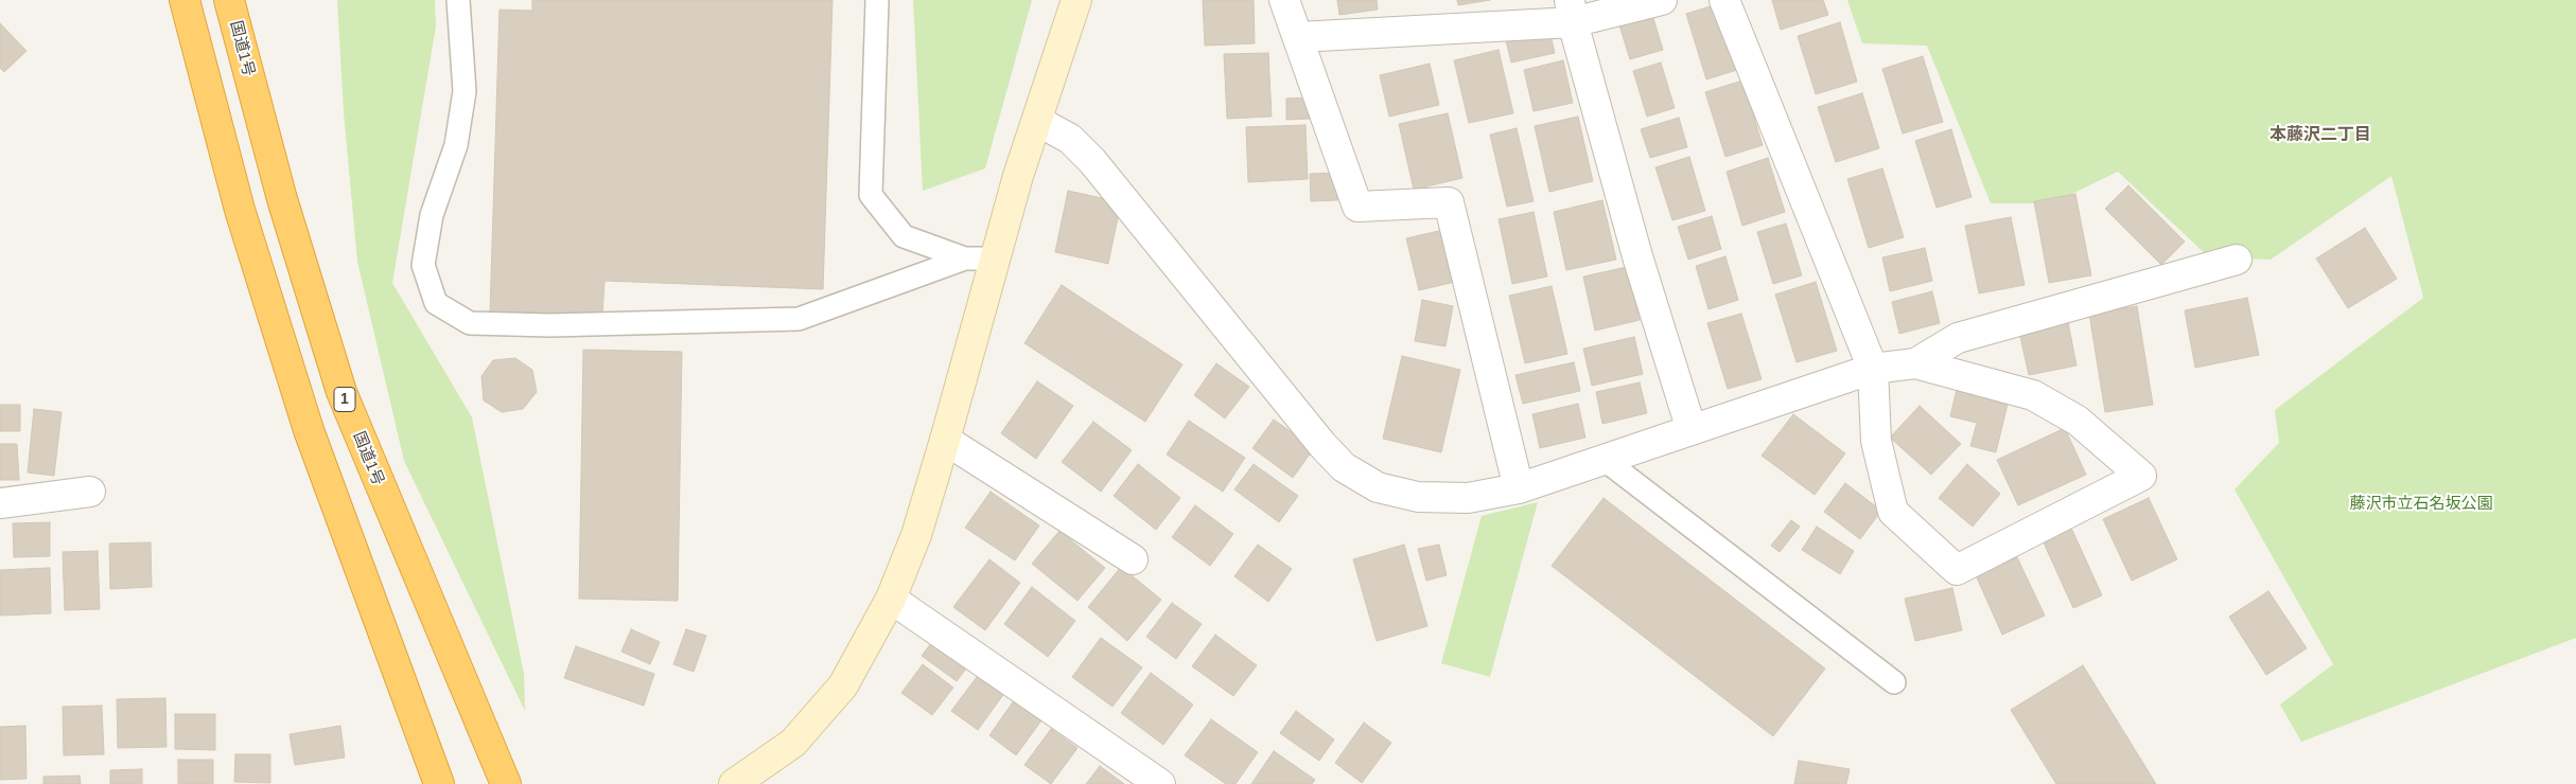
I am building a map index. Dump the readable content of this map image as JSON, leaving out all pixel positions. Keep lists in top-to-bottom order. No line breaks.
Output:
{"streets":{"highway":["国道1号","1"]},"districts":["本藤沢二丁目"],"parks":["藤沢市立石名坂公園"]}
